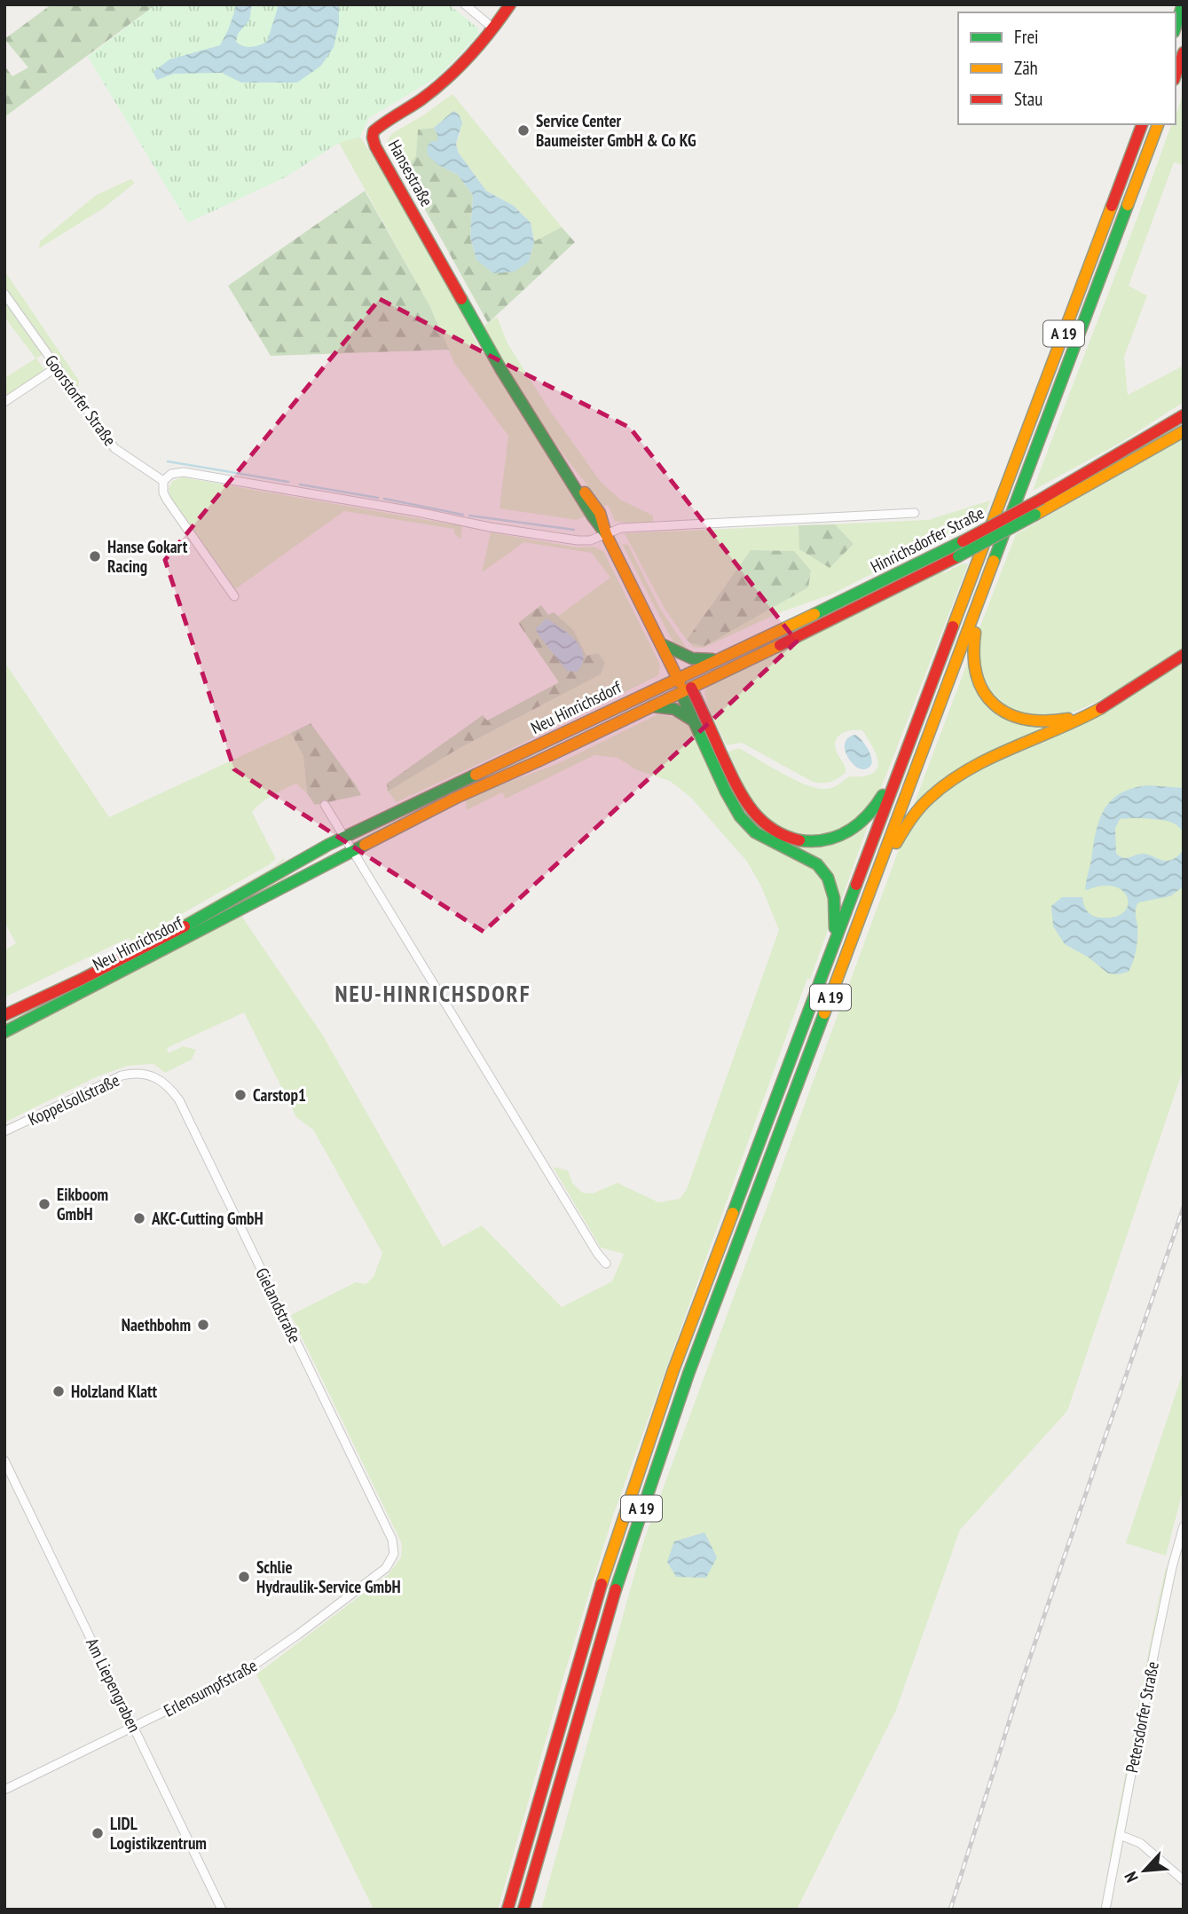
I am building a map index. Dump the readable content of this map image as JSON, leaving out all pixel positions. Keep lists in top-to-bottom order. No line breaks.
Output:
{"streets":{"main road":["Hansestraße","A 19","Hinrichsdorfer Straße","Neu Hinrichsdorf"],"street":["Goorstorfer Straße","Koppelsollstraße","Gielandstraße","Am Liepengraben","Erlensumpfstraße","Petersdorfer Straße"]},"crossings":[["Hinrichsdorfer Straße","Neu Hinrichsdorf"],["Koppelsollstraße","Gielandstraße"],["Gielandstraße","Erlensumpfstraße"],["Am Liepengraben","Erlensumpfstraße"]],"districts":["NEU-HINRICHSDORF"],"places":["Service Center Baumeister GmbH & Co KG","Hanse Gokart Racing","Carstop1","Eikboom GmbH","AKC-Cutting GmbH","Naethbohm","Holzland Klatt","Schlie Hydraulik-Service GmbH","LIDL Logistikzentrum"],"legend":["Frei","Zäh","Stau"],"north":"bottom left"}
